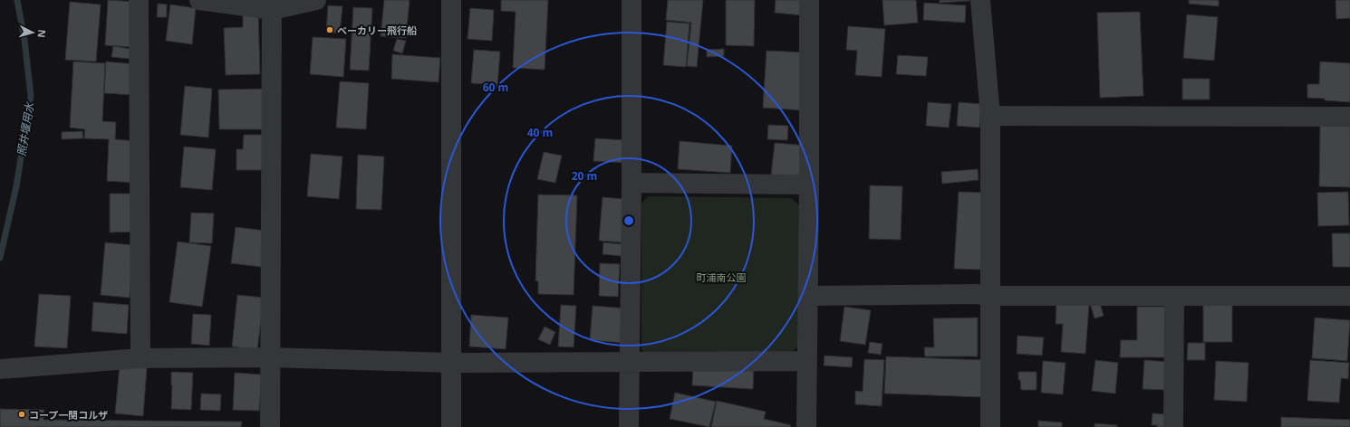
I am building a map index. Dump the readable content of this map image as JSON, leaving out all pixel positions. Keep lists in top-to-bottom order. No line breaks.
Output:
{"water":["照井堰用水"],"parks":["町浦南公園"],"places":["ベーカリー飛行船","コープ一関コルザ"],"north":"right","rings":["60 m","40 m","20 m"]}
